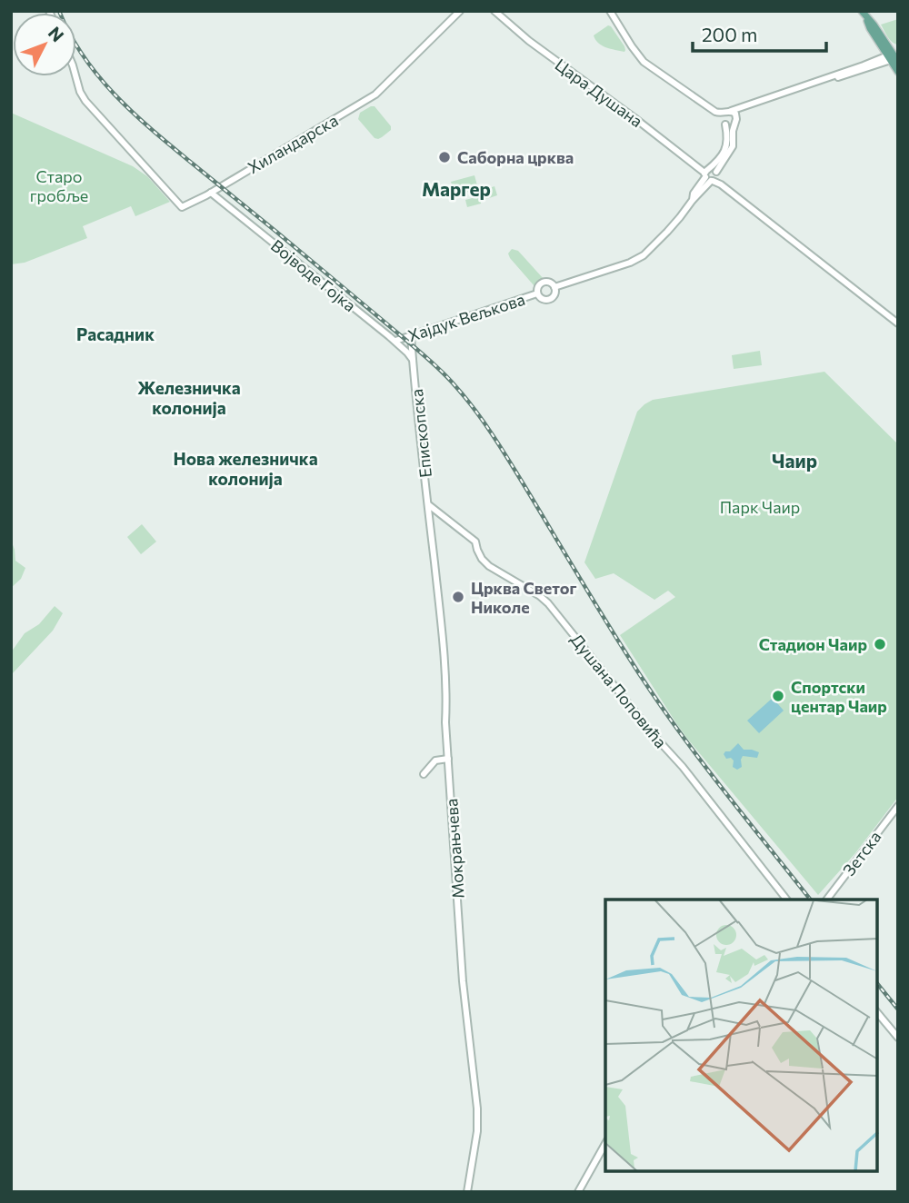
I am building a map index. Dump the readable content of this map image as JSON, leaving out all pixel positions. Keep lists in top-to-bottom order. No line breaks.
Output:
{"streets":{"street":["Цара Душана","Хиландарска","Војводе Гојка","Хајдук Вељкова","Епископска","Душана Поповића","Мокрањчева","Зетска"]},"crossings":[["Хиландарска","Војводе Гојка"],["Војводе Гојка","Хајдук Вељкова"],["Војводе Гојка","Епископска"],["Хајдук Вељкова","Епископска"],["Епископска","Душана Поповића"],["Епископска","Мокрањчева"],["Душана Поповића","Мокрањчева"]],"districts":["Маргер","Расадник","Железничка колонија","Нова железничка колонија","Чаир"],"parks":["Старо гробље","Парк Чаир"],"places":["Саборна црква","Црква Светог Николе","Стадион Чаир","Спортски центар Чаир"],"scale_bar":"200 m","north":"top right"}
